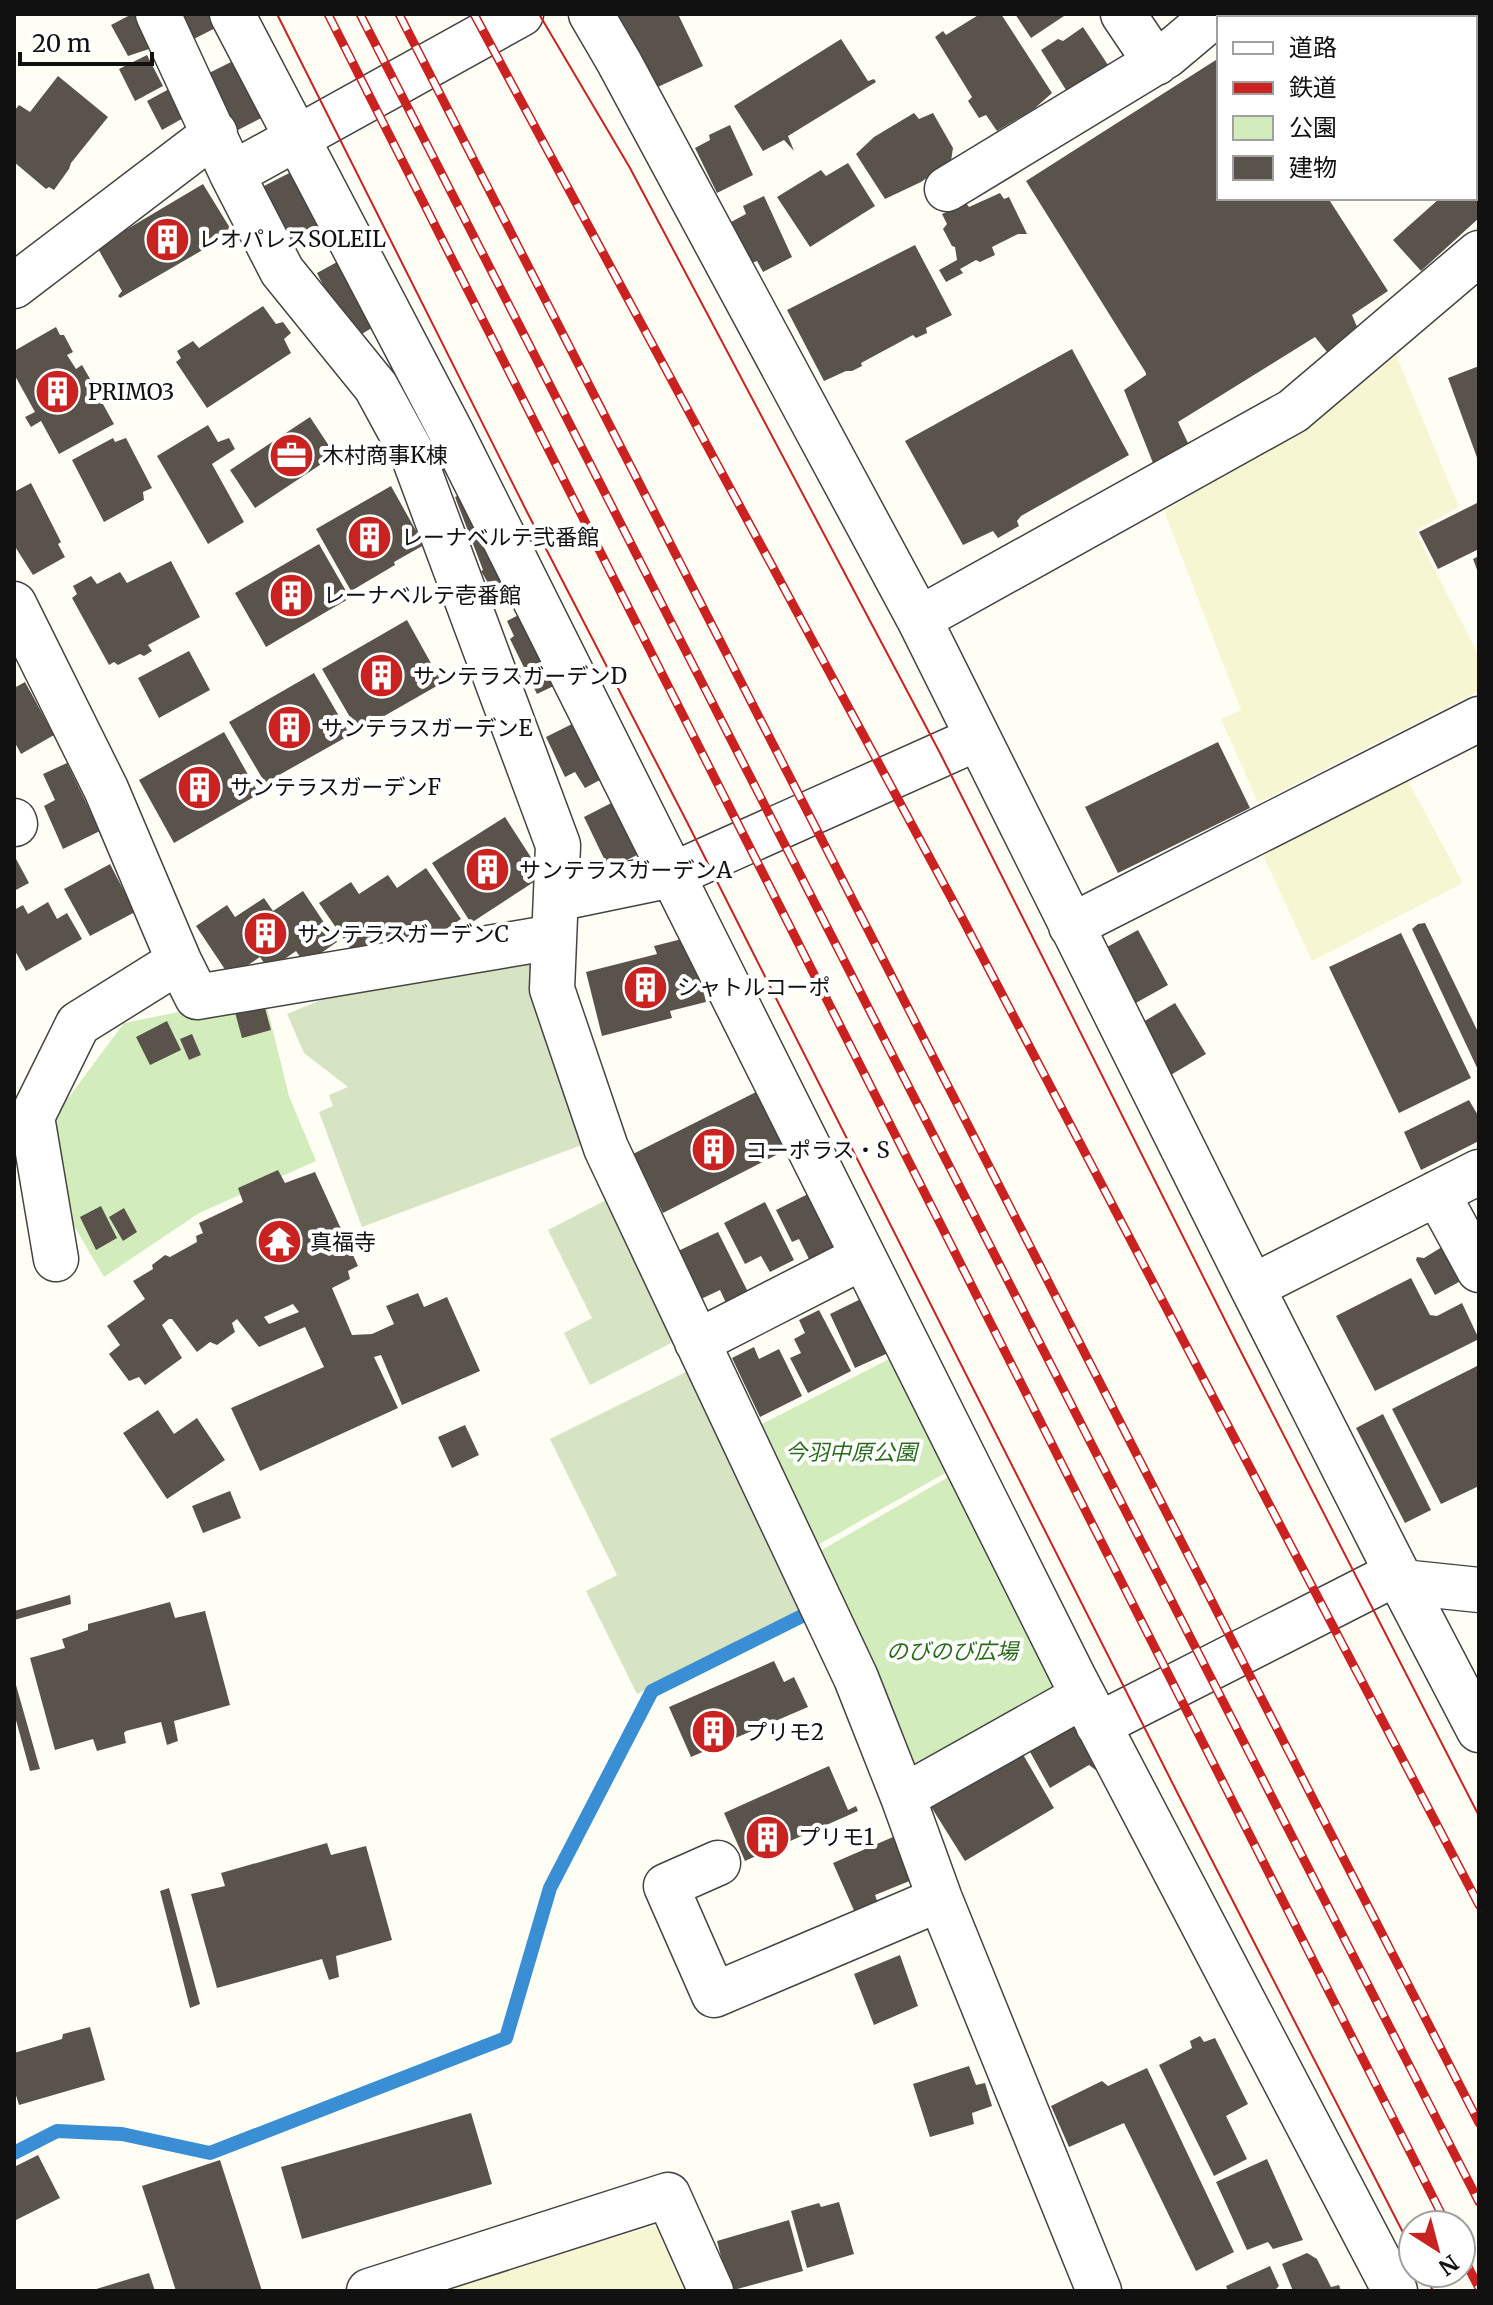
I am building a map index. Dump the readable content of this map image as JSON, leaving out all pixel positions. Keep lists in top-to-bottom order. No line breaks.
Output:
{"parks":["今羽中原公園","のびのび広場"],"places":{"building":["レオパレスSOLEIL","PRIMO3","レーナベルテ弐番館","レーナベルテ壱番館","サンテラスガーデンD","サンテラスガーデンE","サンテラスガーデンF","サンテラスガーデンA","サンテラスガーデンC","シャトルコーポ","コーポラス・S","プリモ2","プリモ1"],"office":["木村商事K棟"],"temple":["真福寺"]},"legend":["道路","鉄道","公園","建物"],"scale_bar":"20 m","north":"bottom right"}
